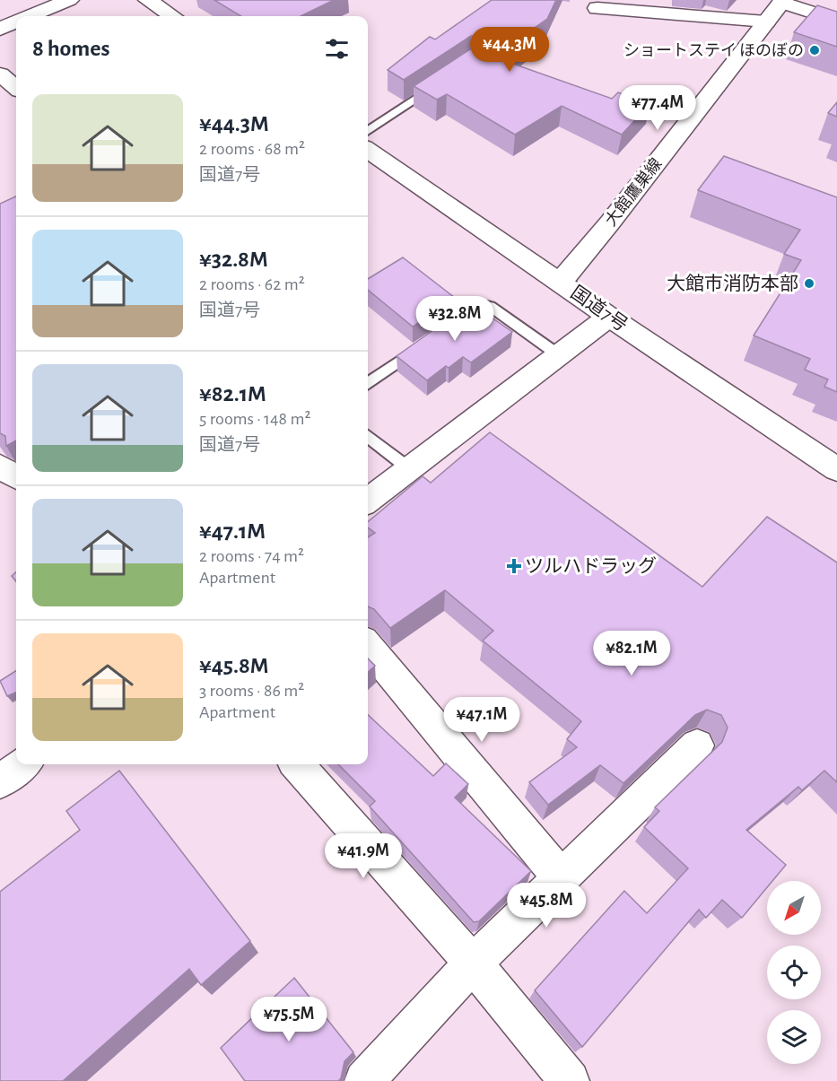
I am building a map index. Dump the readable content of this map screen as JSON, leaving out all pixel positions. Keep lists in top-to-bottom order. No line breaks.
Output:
{"streets":{"main road":["大館鷹巣線","国道7号"]},"crossings":[["大館鷹巣線","国道7号"]],"places":{"other":["ショートステイ ほのぼの","大館市消防本部"],"health":["ツルハドラッグ"]},"north":"bottom left","page":{"heading":"8 homes","price":["¥44.3M","¥77.4M","¥32.8M","¥82.1M","¥47.1M","¥41.9M","¥45.8M","¥75.5M"],"list":[{"name":"¥44.3M","note":"2 rooms · 68 m² · 国道7号"},{"name":"¥32.8M","note":"2 rooms · 62 m² · 国道7号"},{"name":"¥82.1M","note":"5 rooms · 148 m² · 国道7号"},{"name":"¥47.1M","note":"2 rooms · 74 m² · Apartment"},{"name":"¥45.8M","note":"3 rooms · 86 m² · Apartment"}]}}
